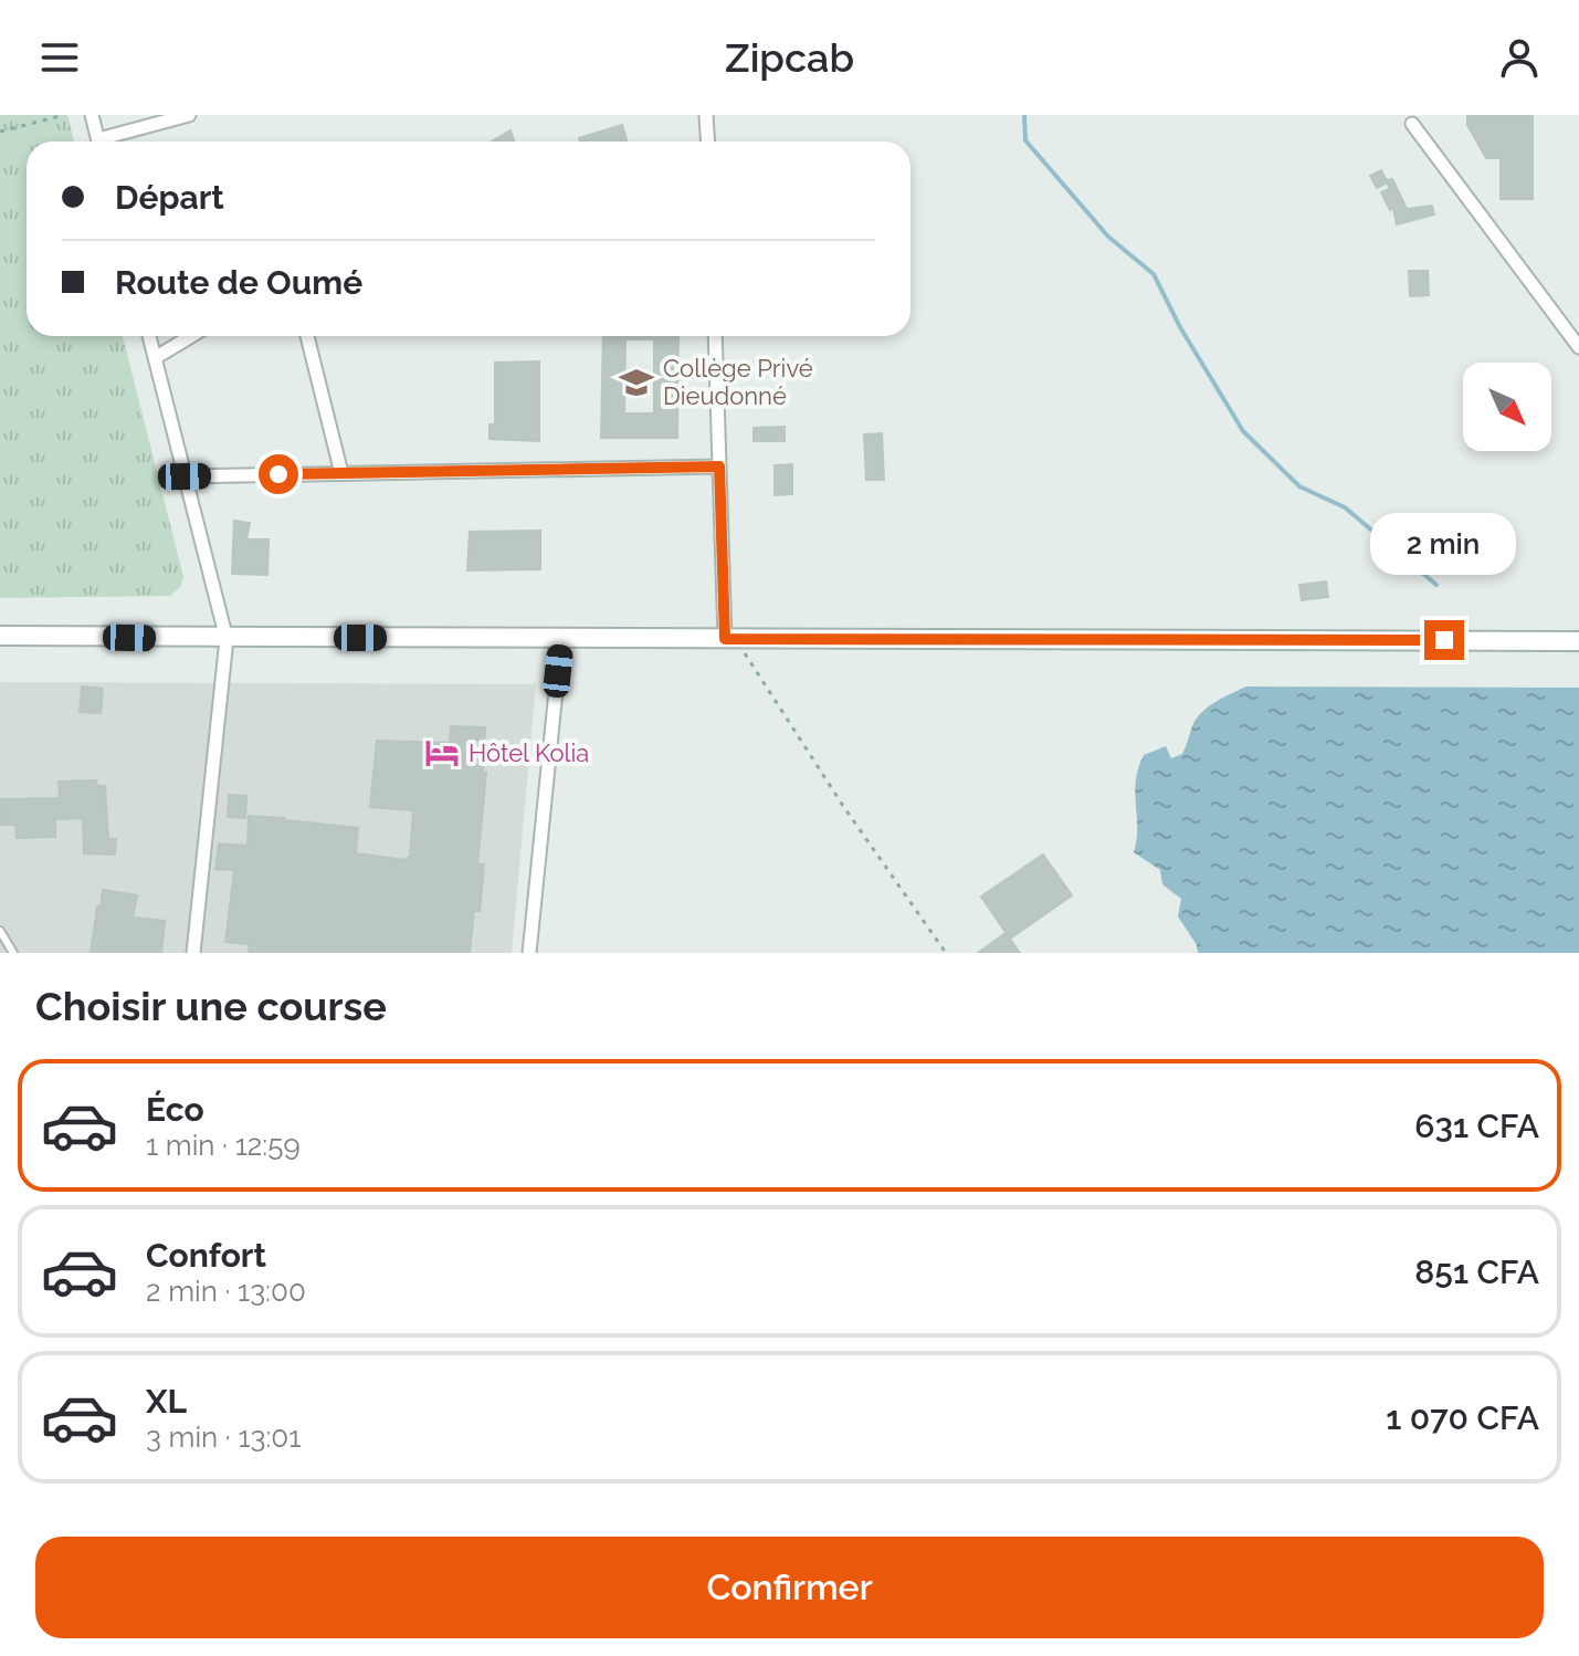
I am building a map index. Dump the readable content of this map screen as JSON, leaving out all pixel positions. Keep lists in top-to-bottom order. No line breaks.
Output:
{"places":{"school or university":["Collège Privé Dieudonné"],"hotel":["Hôtel Kolia"]},"north":"bottom right","page":{"header":"Zipcab","banner":["Départ","Route de Oumé"],"bubble":"2 min","heading":"Choisir une course","list":[{"name":"Éco","note":"1 min · 12:59","value":"631 CFA"},{"name":"Confort","note":"2 min · 13:00","value":"851 CFA"},{"name":"XL","note":"3 min · 13:01","value":"1 070 CFA"}],"buttons":"Confirmer"}}
